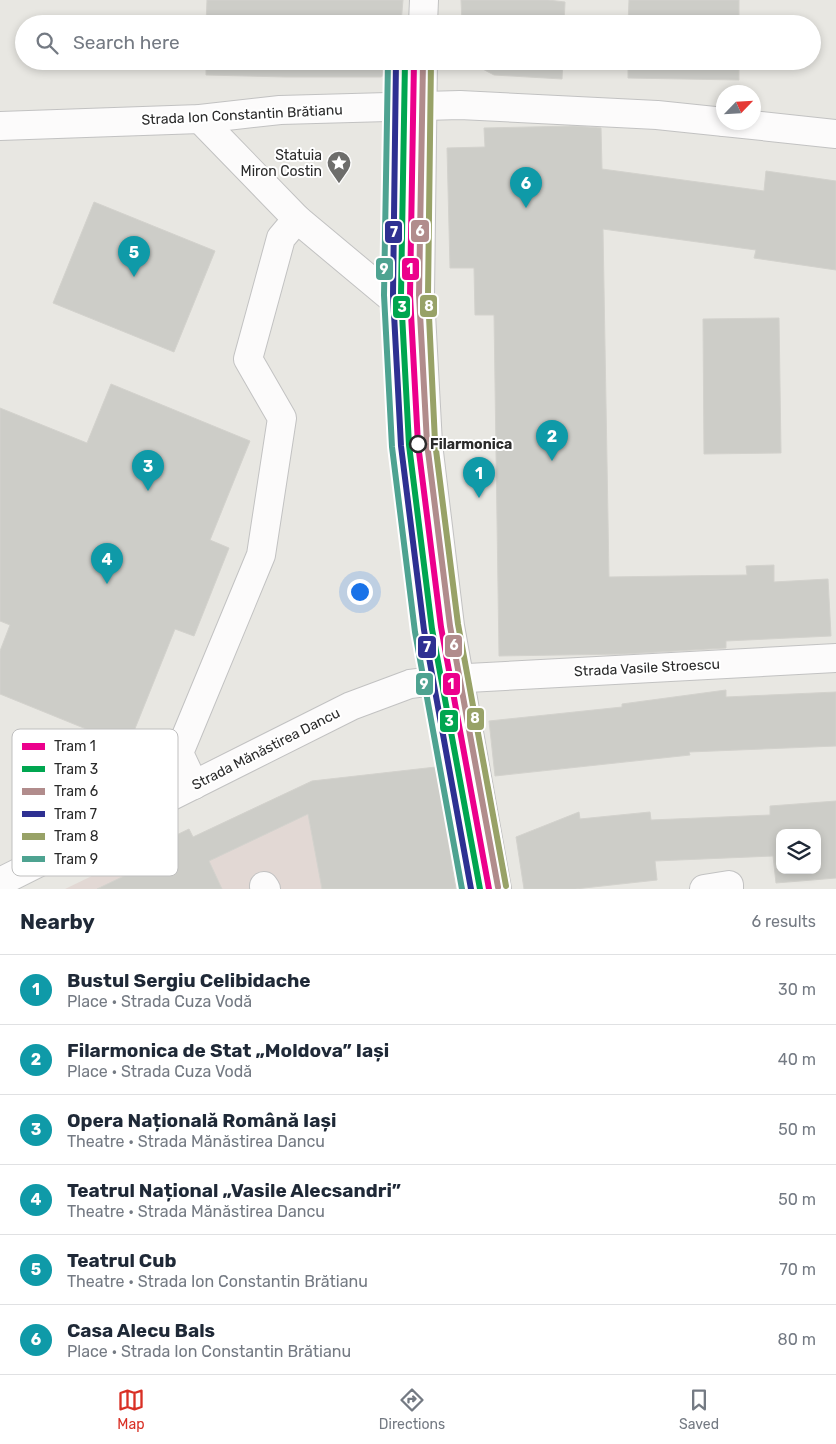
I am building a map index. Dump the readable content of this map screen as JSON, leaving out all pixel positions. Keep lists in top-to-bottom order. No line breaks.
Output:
{"streets":{"street":["Strada Ion Constantin Brătianu","Strada Vasile Stroescu","Strada Mănăstirea Dancu"]},"crossings":[["Strada Vasile Stroescu","Strada Mănăstirea Dancu"]],"places":{"place":["Statuia Miron Costin"],"other":["Filarmonica"]},"lines":["tram line 1","tram line 3","tram line 6","tram line 7","tram line 8","tram line 9"],"legend":["Tram 1","Tram 3","Tram 6","Tram 7","Tram 8","Tram 9"],"north":"top right","page":{"search":"Search here","pins":["6","5","2","3","1","4"],"heading":["Nearby","6 results"],"list":[{"mark":"1","name":"Bustul Sergiu Celibidache","note":"Place · Strada Cuza Vodă","value":"30 m"},{"mark":"2","name":"Filarmonica de Stat „Moldova” Iași","note":"Place · Strada Cuza Vodă","value":"40 m"},{"mark":"3","name":"Opera Națională Română Iași","note":"Theatre · Strada Mănăstirea Dancu","value":"50 m"},{"mark":"4","name":"Teatrul Național „Vasile Alecsandri”","note":"Theatre · Strada Mănăstirea Dancu","value":"50 m"},{"mark":"5","name":"Teatrul Cub","note":"Theatre · Strada Ion Constantin Brătianu","value":"70 m"},{"mark":"6","name":"Casa Alecu Bals","note":"Place · Strada Ion Constantin Brătianu","value":"80 m"}],"nav":["Map","Directions","Saved"]}}
